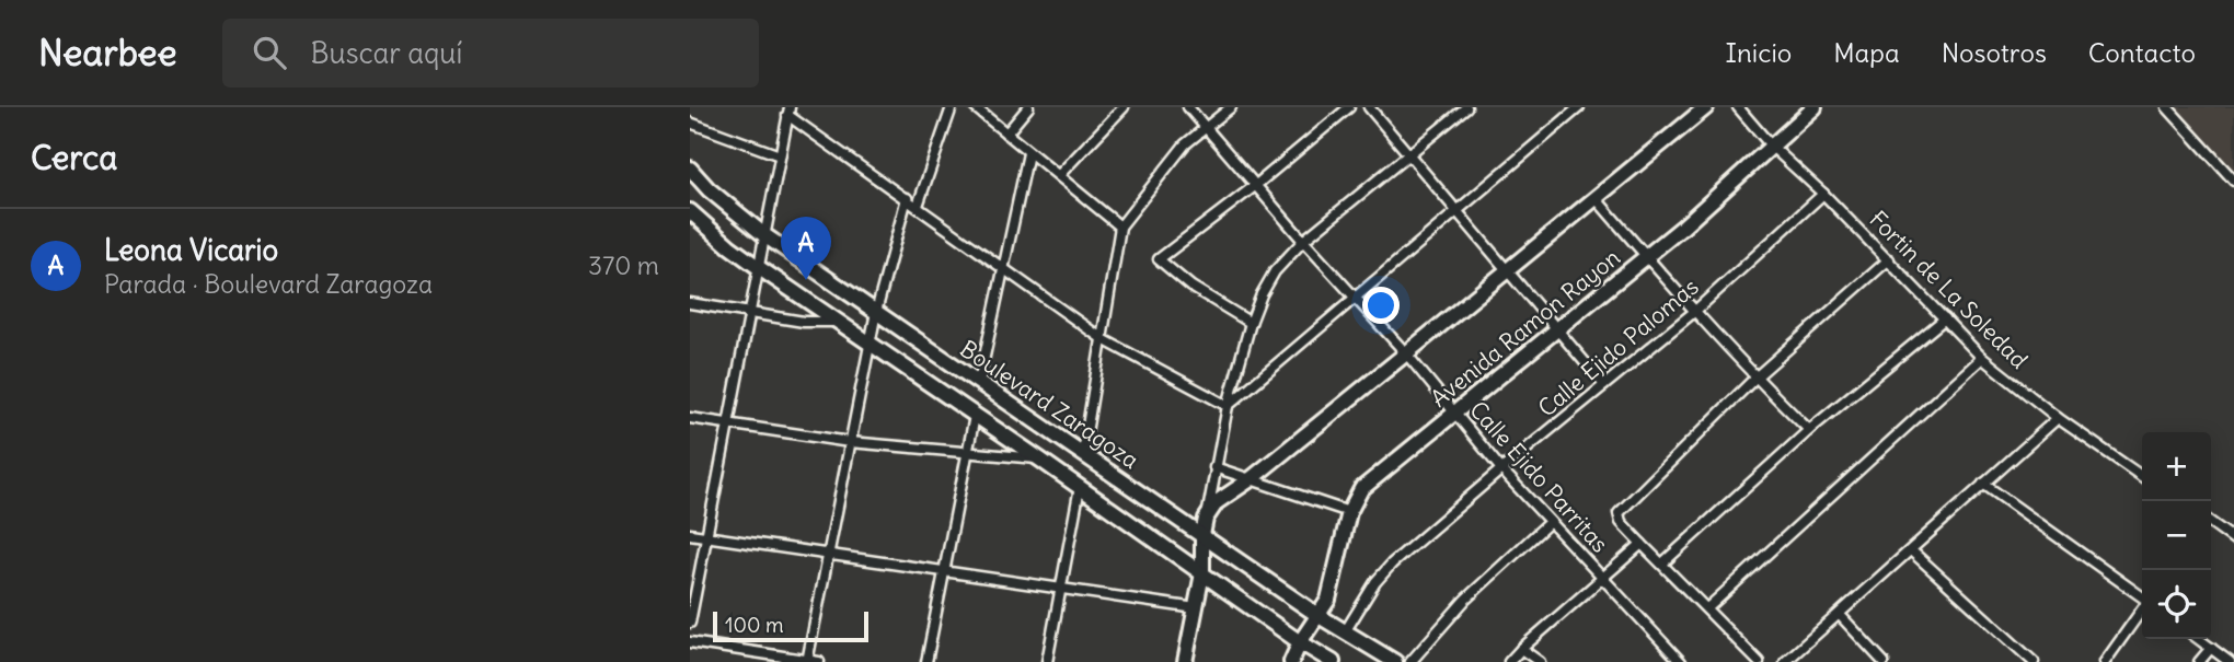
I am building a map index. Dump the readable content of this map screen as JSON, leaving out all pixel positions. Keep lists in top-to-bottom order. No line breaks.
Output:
{"streets":{"main road":["Avenida Ramon Rayon","Boulevard Zaragoza"],"street":["Fortin de La Soledad","Calle Ejido Palomas","Calle Ejido Parritas"]},"crossings":[["Fortin de La Soledad","Avenida Ramon Rayon"],["Fortin de La Soledad","Calle Ejido Palomas"],["Avenida Ramon Rayon","Boulevard Zaragoza"],["Avenida Ramon Rayon","Calle Ejido Parritas"],["Calle Ejido Palomas","Boulevard Zaragoza"],["Calle Ejido Palomas","Calle Ejido Parritas"]],"scale_bar":"100 m","page":{"header":"Nearbee","search":"Buscar aquí","nav":["Inicio","Mapa","Nosotros","Contacto"],"heading":"Cerca","list":[{"mark":"A","name":"Leona Vicario","note":"Parada · Boulevard Zaragoza","value":"370 m"}],"pins":"A","map_buttons":["+","−"],"scale":"100 m"}}
